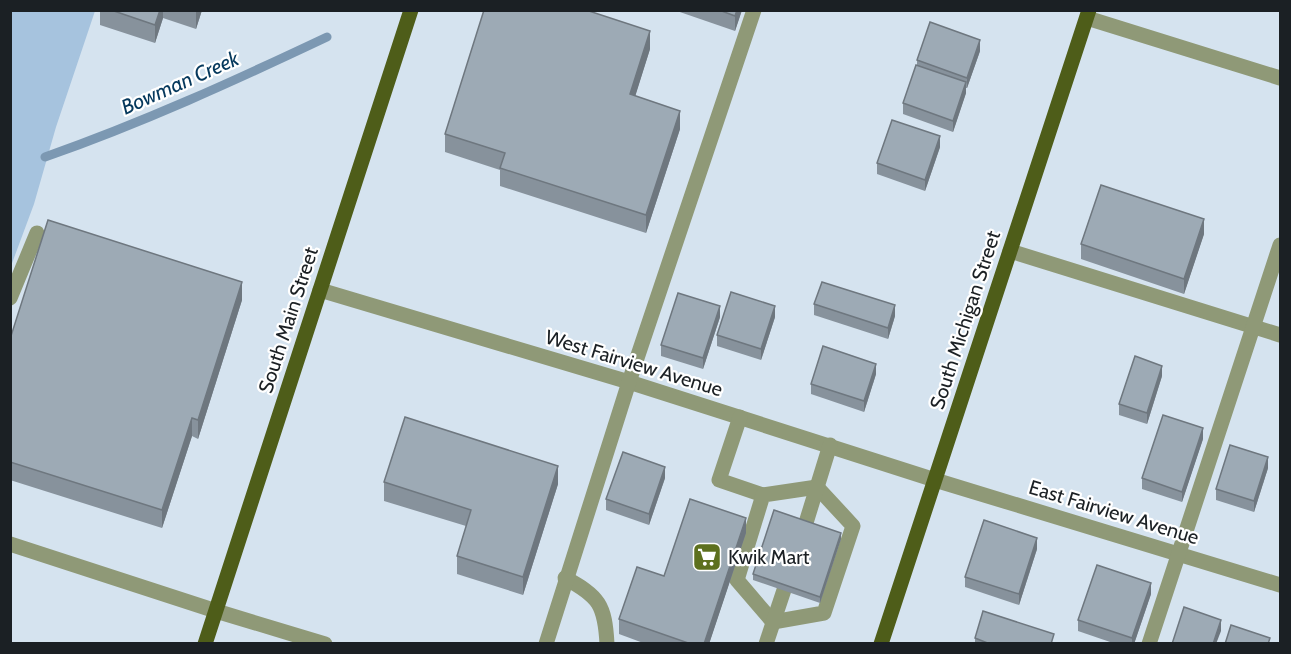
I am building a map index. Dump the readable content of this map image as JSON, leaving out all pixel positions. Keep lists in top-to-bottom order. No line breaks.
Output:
{"streets":{"main road":["South Main Street","South Michigan Street"],"street":["West Fairview Avenue","East Fairview Avenue"]},"crossings":[["South Main Street","West Fairview Avenue"],["South Michigan Street","West Fairview Avenue"],["South Michigan Street","East Fairview Avenue"],["West Fairview Avenue","East Fairview Avenue"]],"water":["Bowman Creek"],"places":{"supermarket":["Kwik Mart"]}}
